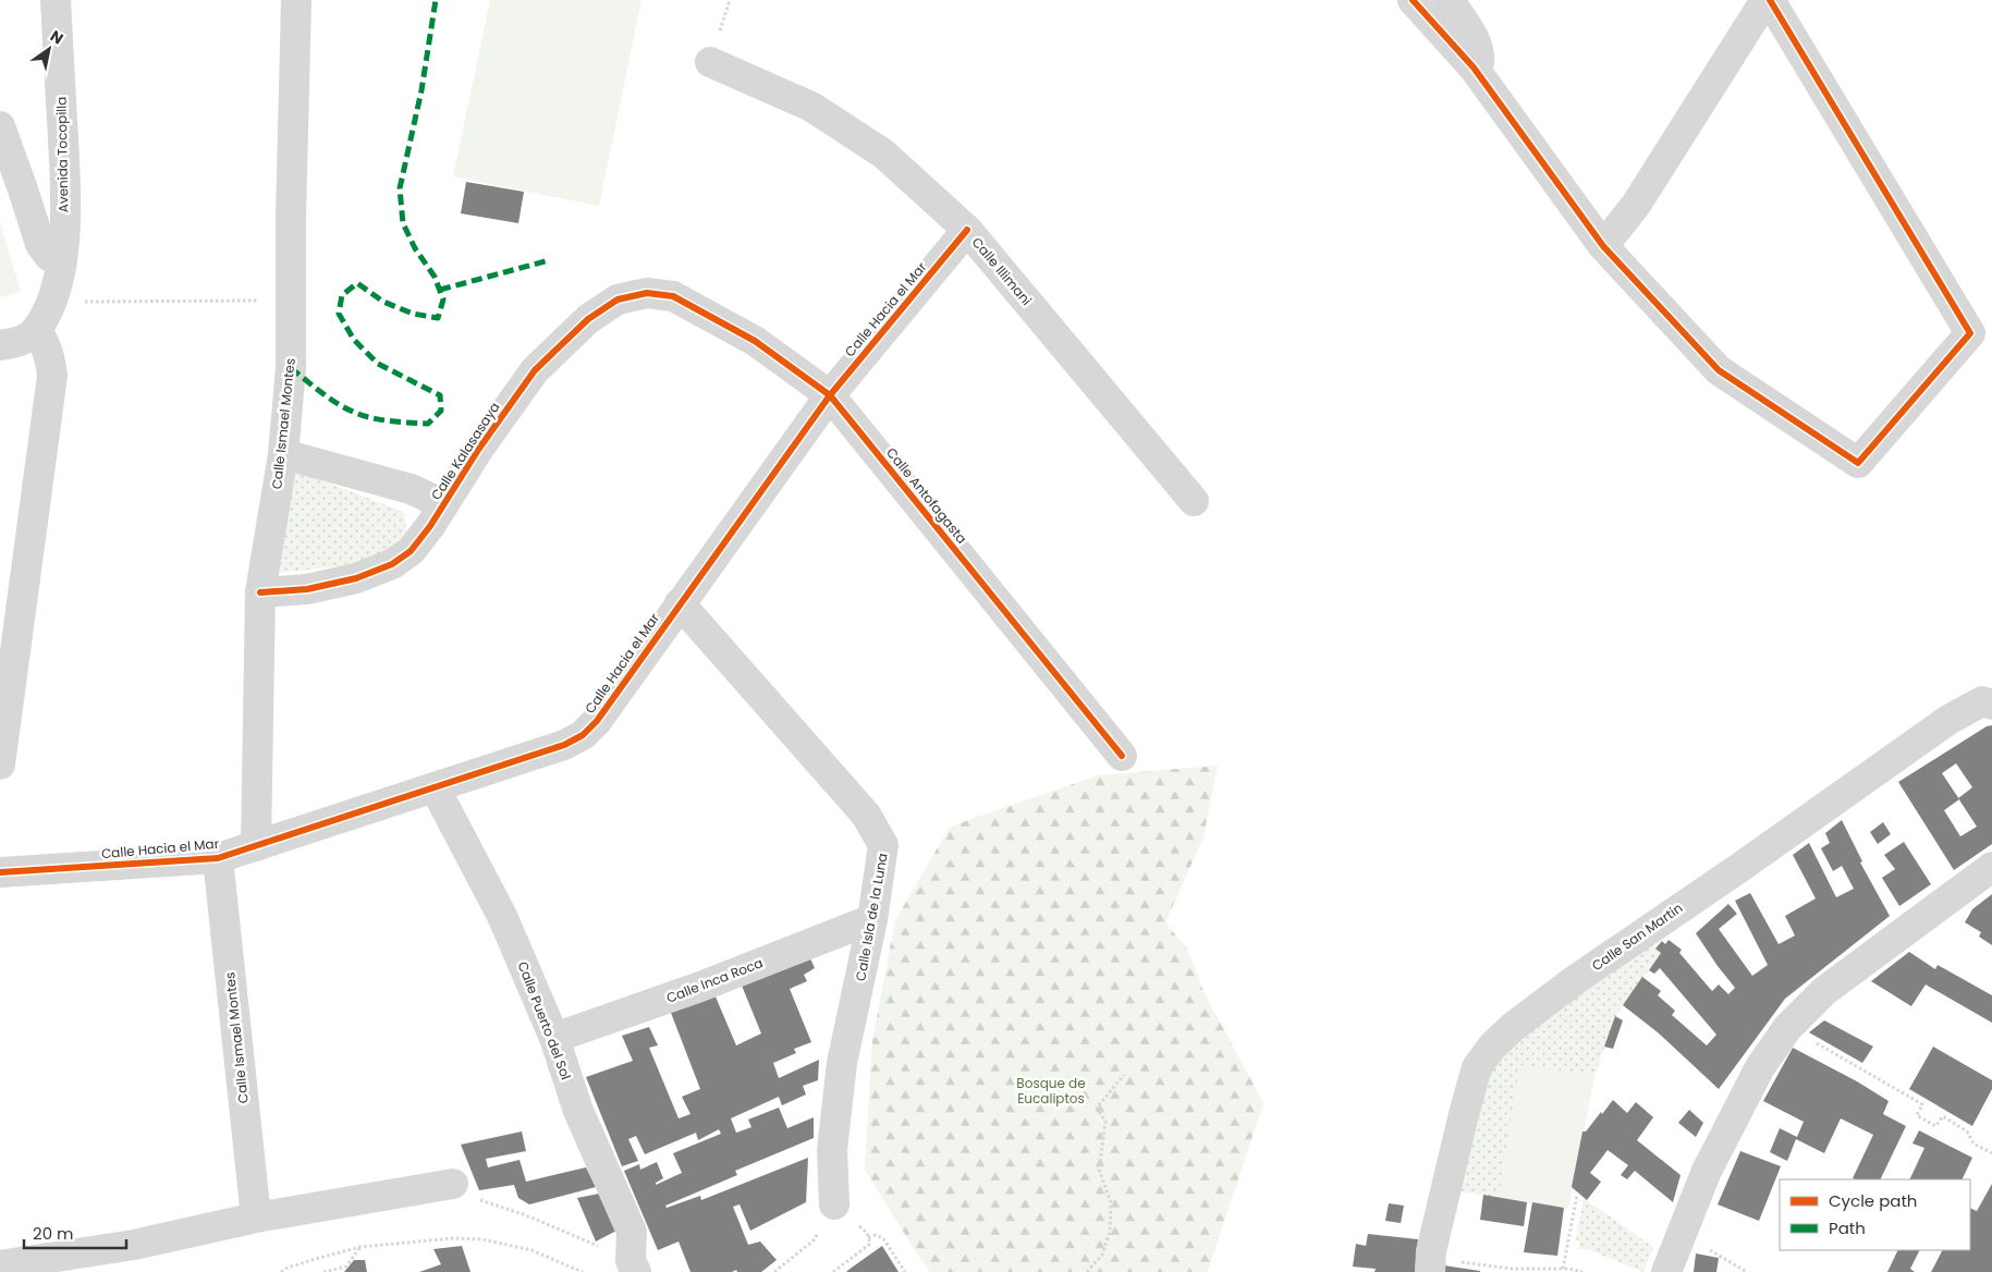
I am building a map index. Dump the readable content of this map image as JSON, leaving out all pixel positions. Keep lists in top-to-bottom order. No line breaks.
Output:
{"streets":{"street":["Avenida Tocopilla","Calle Illimani","Calle Hacia el Mar","Calle Ismael Montes","Calle Kalasasaya","Calle Antofagasta","Calle Isla de la Luna","Calle San Martin","Calle Inca Roca","Calle Puerto del Sol"]},"crossings":[["Calle Illimani","Calle Hacia el Mar"],["Calle Hacia el Mar","Calle Ismael Montes"],["Calle Hacia el Mar","Calle Antofagasta"],["Calle Hacia el Mar","Calle Isla de la Luna"],["Calle Hacia el Mar","Calle Puerto del Sol"],["Calle Ismael Montes","Calle Kalasasaya"],["Calle Kalasasaya","Calle Antofagasta"],["Calle Isla de la Luna","Calle Inca Roca"],["Calle Inca Roca","Calle Puerto del Sol"]],"parks":["Bosque de Eucaliptos"],"legend":["Cycle path","Path"],"scale_bar":"20 m","north":"top right"}
